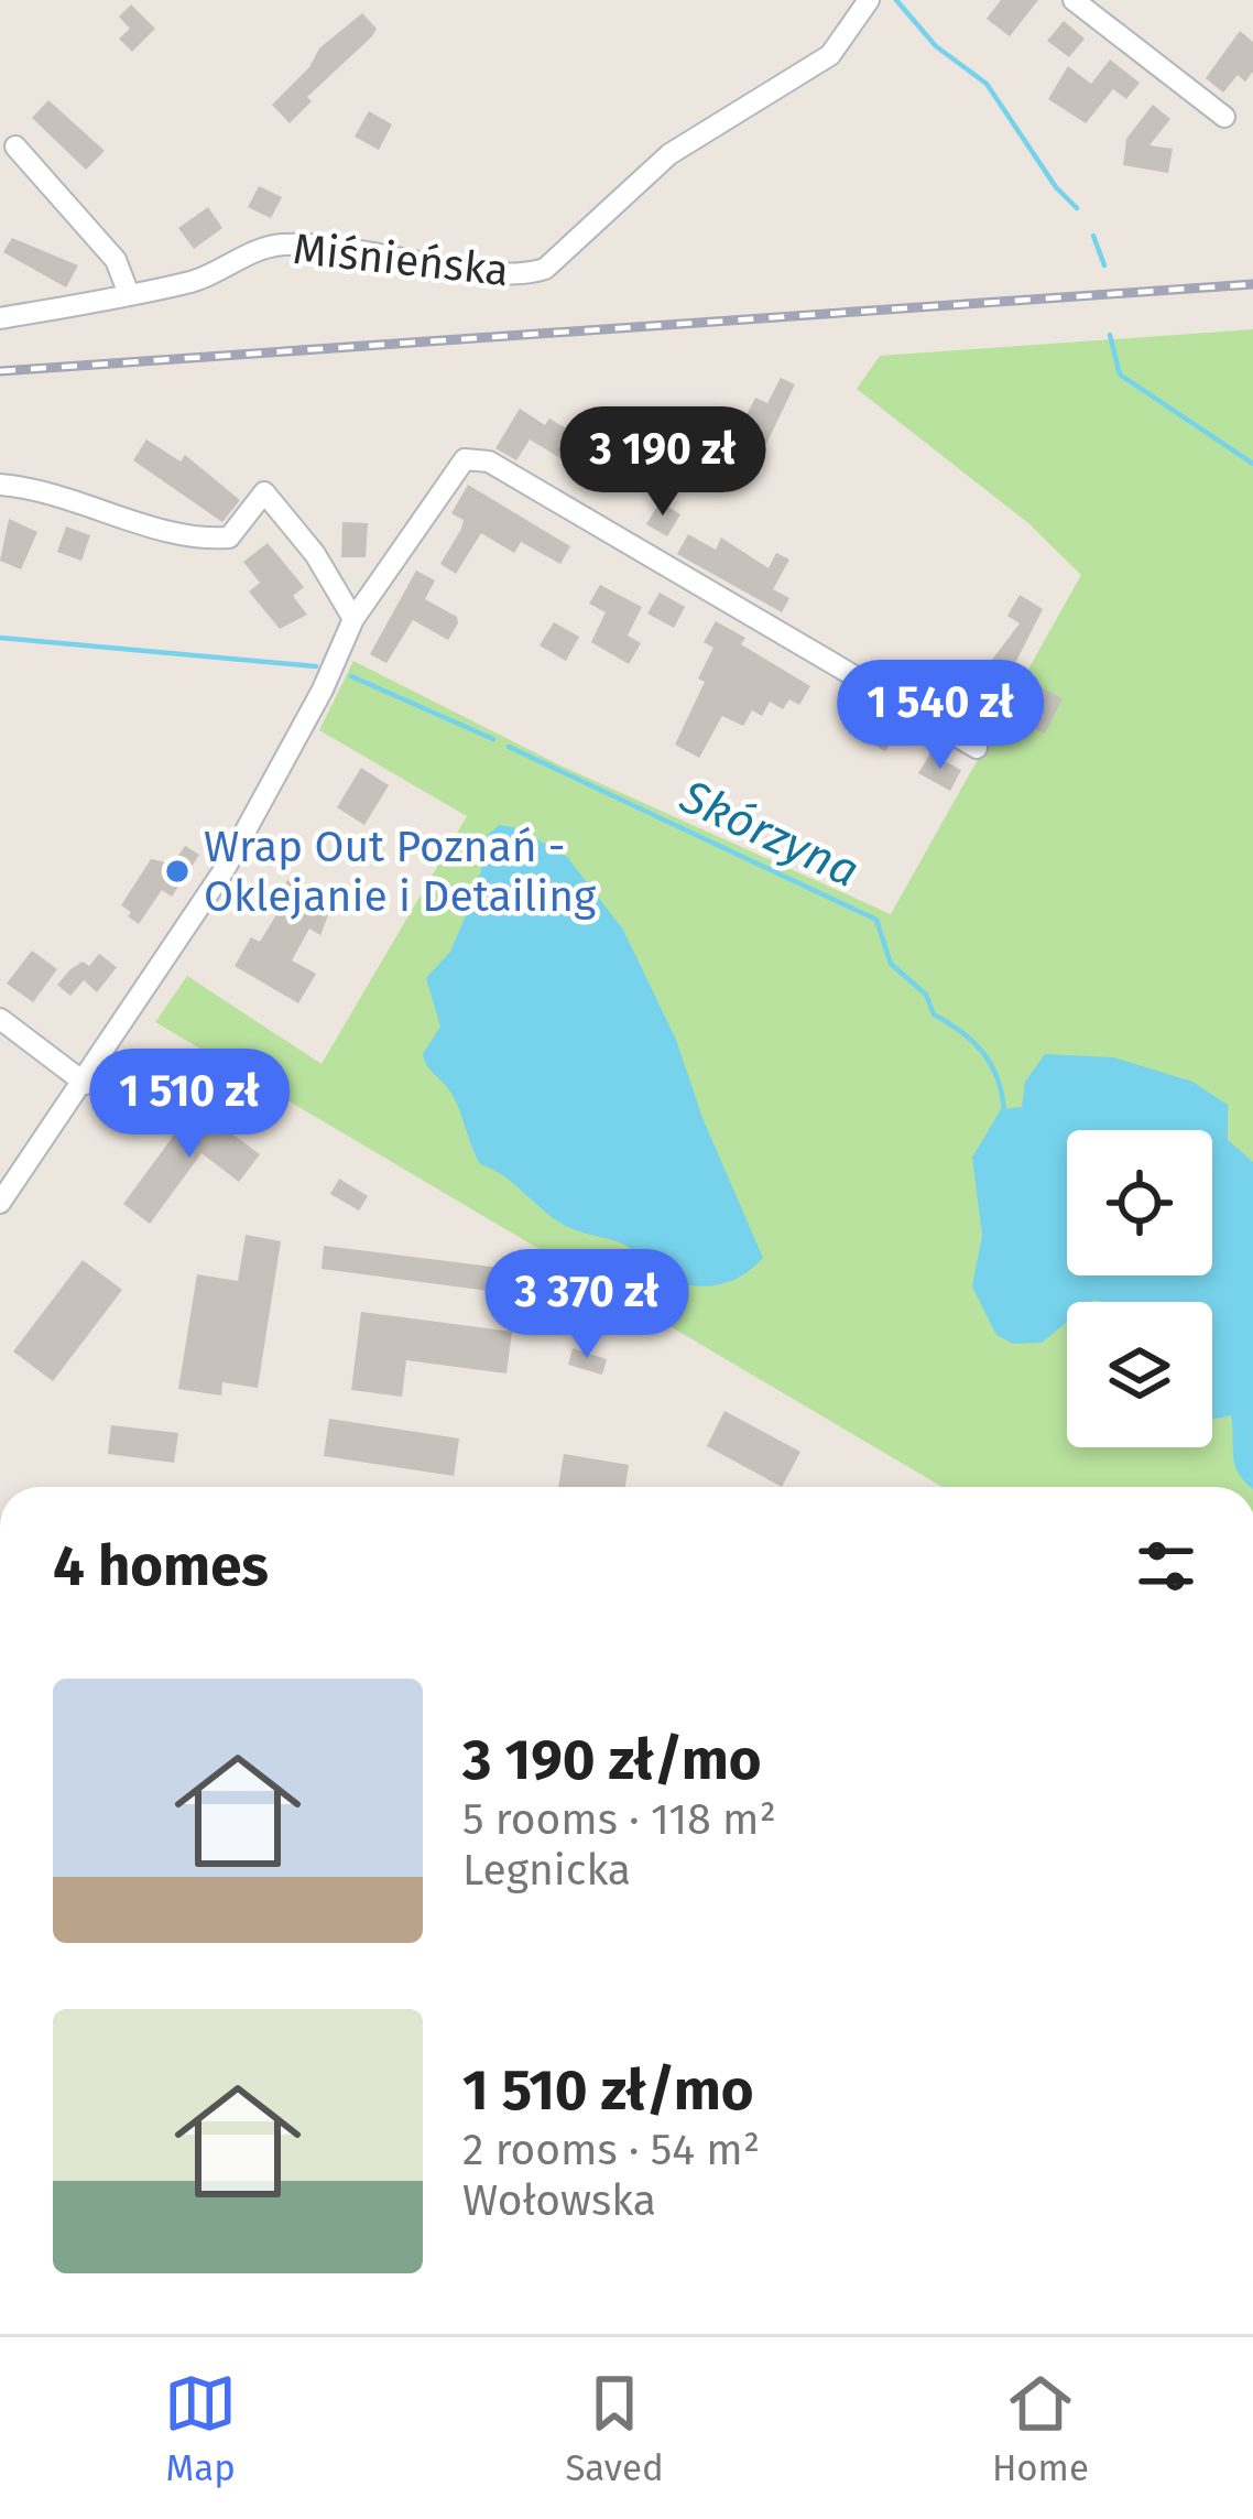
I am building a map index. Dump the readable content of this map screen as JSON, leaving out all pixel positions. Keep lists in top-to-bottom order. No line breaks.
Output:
{"streets":{"street":["Miśnieńska"]},"water":["Skórzyna"],"places":["Wrap Out Poznań - Oklejanie i Detailing"],"page":{"price":["3 190 zł","1 540 zł","1 510 zł","3 370 zł"],"heading":"4 homes","list":[{"name":"3 190 zł/mo","note":"5 rooms · 118 m² · Legnicka"},{"name":"1 510 zł/mo","note":"2 rooms · 54 m² · Wołowska"}],"tabs":["Map","Saved","Home"]}}
